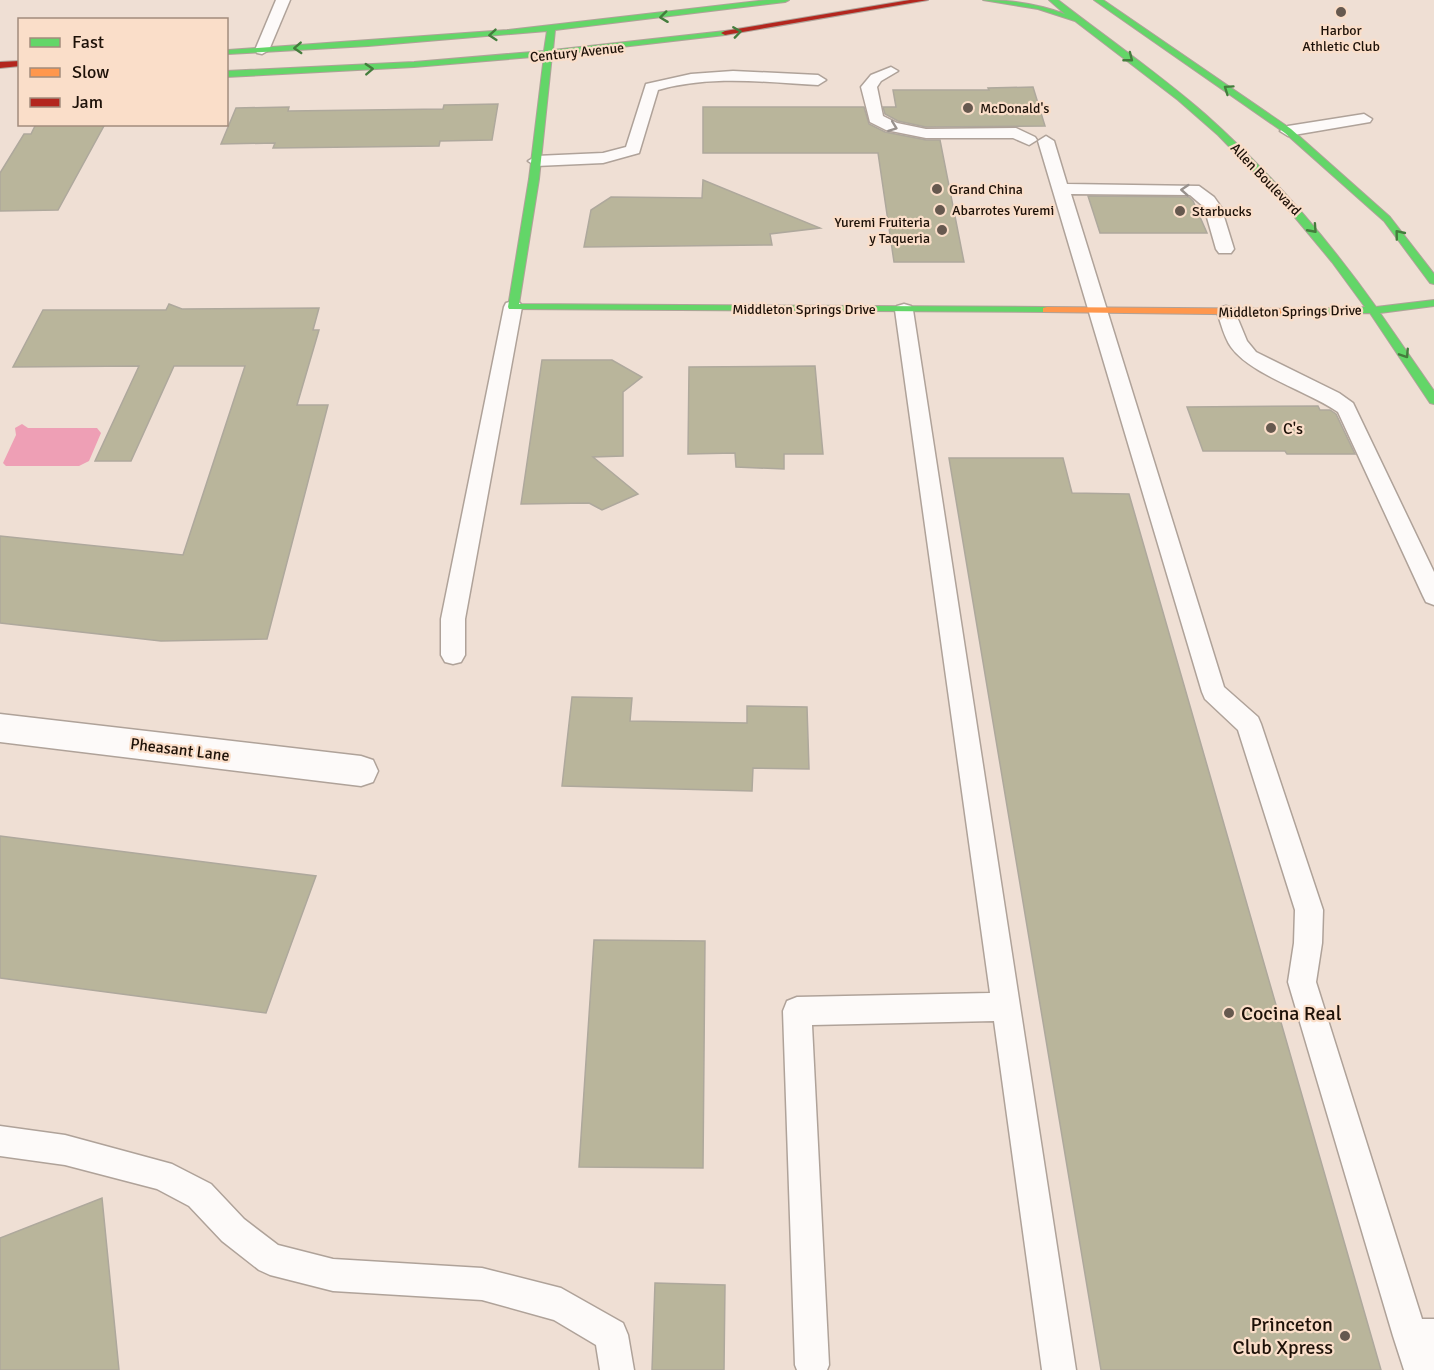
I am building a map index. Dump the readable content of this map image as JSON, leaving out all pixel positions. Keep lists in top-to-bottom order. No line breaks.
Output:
{"streets":{"main road":["Century Avenue","Allen Boulevard","Middleton Springs Drive"],"street":["Pheasant Lane"]},"crossings":[["Allen Boulevard","Middleton Springs Drive"]],"places":["Harbor Athletic Club","McDonald's","Grand China","Abarrotes Yuremi","Starbucks","Yuremi Fruiteria y Taqueria","C's","Cocina Real","Princeton Club Xpress"],"legend":["Fast","Slow","Jam"]}
